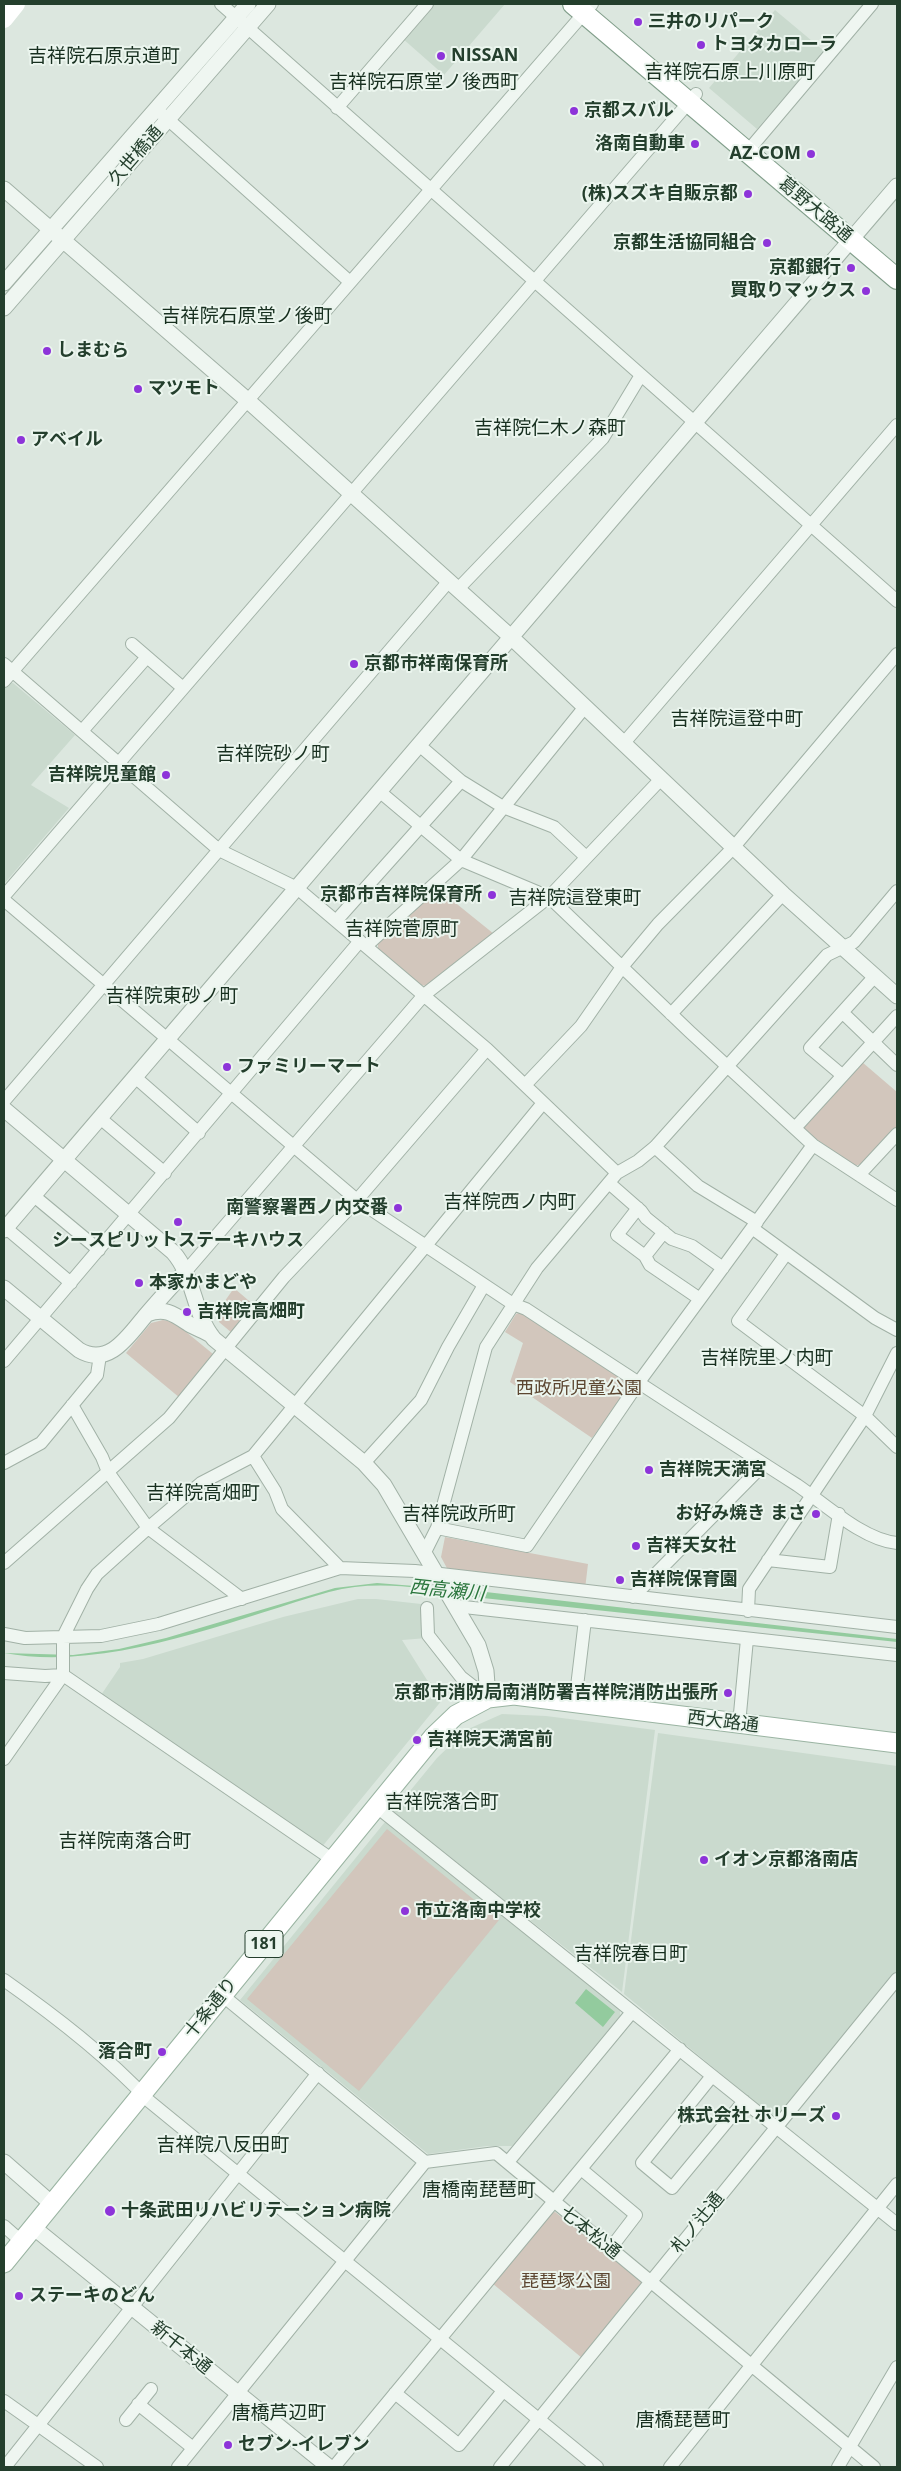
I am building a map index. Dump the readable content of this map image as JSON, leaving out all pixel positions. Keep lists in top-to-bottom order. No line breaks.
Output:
{"streets":{"highway":["葛野大路通"],"main road":["西大路通","181","十条通り"],"street":["久世橋通","札ノ辻通","七本松通","新千本通"]},"crossings":[["西大路通","十条通り"],["十条通り","新千本通"],["札ノ辻通","七本松通"]],"districts":["吉祥院石原京道町","吉祥院石原上川原町","吉祥院石原堂ノ後西町","吉祥院石原堂ノ後町","吉祥院仁木ノ森町","吉祥院這登中町","吉祥院砂ノ町","吉祥院這登東町","吉祥院菅原町","吉祥院東砂ノ町","吉祥院西ノ内町","吉祥院里ノ内町","吉祥院高畑町","吉祥院政所町","吉祥院落合町","吉祥院南落合町","吉祥院春日町","吉祥院八反田町","唐橋南琵琶町","唐橋芦辺町","唐橋琵琶町"],"water":["西高瀬川"],"parks":["西政所児童公園","琵琶塚公園"],"places":["三井のリパーク","トヨタカローラ","NISSAN","京都スバル","洛南自動車","AZ-COM","(株)スズキ自販京都","京都生活協同組合","京都銀行","買取りマックス","しまむら","マツモト","アベイル","京都市祥南保育所","吉祥院児童館","京都市吉祥院保育所","ファミリーマート","南警察署西ノ内交番","シースピリットステーキハウス","本家かまどや","吉祥院高畑町","吉祥院天満宮","お好み焼き まさ","吉祥天女社","吉祥院保育園","京都市消防局南消防署吉祥院消防出張所","吉祥院天満宮前","イオン京都洛南店","市立洛南中学校","落合町","株式会社 ホリーズ","十条武田リハビリテーション病院","ステーキのどん","セブン-イレブン"]}
